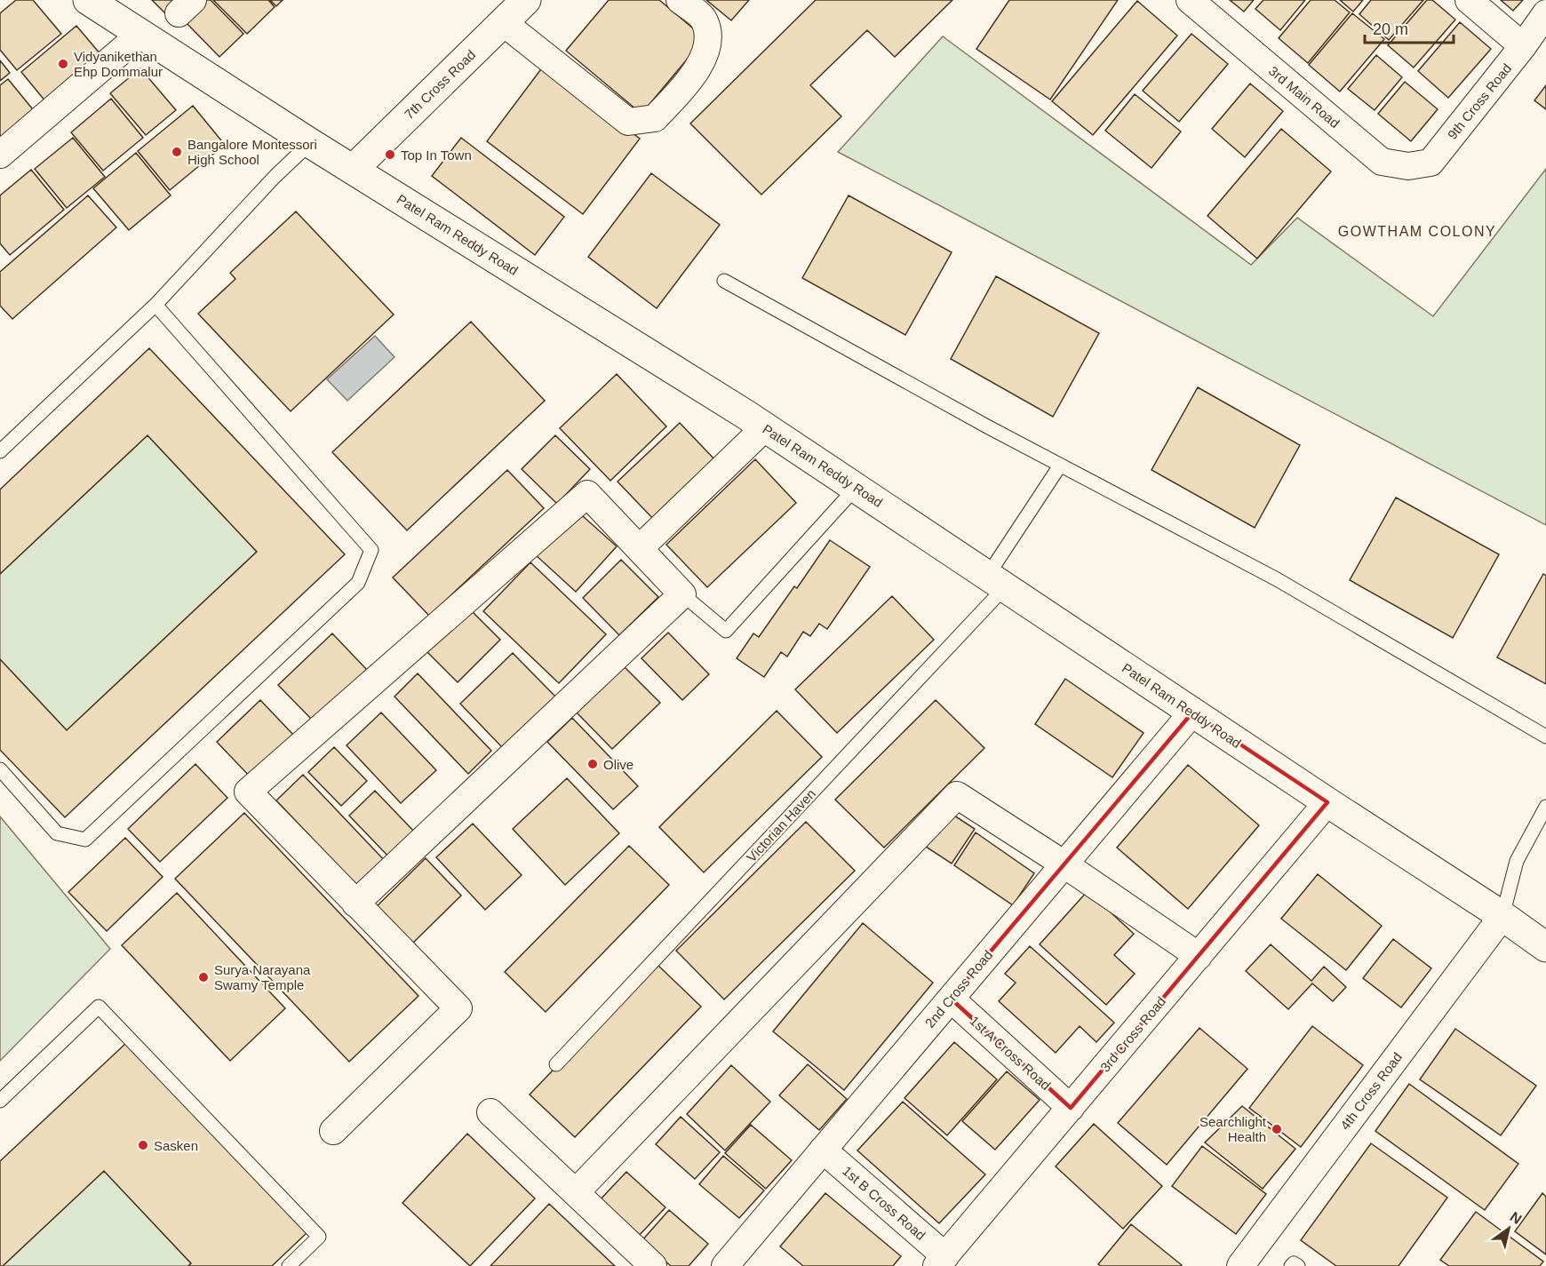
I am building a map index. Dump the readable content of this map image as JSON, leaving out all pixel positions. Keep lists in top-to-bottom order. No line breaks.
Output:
{"streets":{"street":["7th Cross Road","3rd Main Road","9th Cross Road","Patel Ram Reddy Road","2nd Cross Road","3rd Cross Road","1st A Cross Road","4th Cross Road","1st B Cross Road"],"lane":["Victorian Haven"]},"crossings":[["7th Cross Road","Patel Ram Reddy Road"],["3rd Main Road","9th Cross Road"],["Patel Ram Reddy Road","Victorian Haven"],["Patel Ram Reddy Road","2nd Cross Road"],["Patel Ram Reddy Road","3rd Cross Road"],["Patel Ram Reddy Road","4th Cross Road"],["2nd Cross Road","1st A Cross Road"],["2nd Cross Road","1st B Cross Road"],["3rd Cross Road","1st A Cross Road"],["3rd Cross Road","1st B Cross Road"]],"districts":["GOWTHAM COLONY"],"places":["Vidyanikethan Ehp Dommalur","Bangalore Montessori High School","Top In Town","Olive","Surya Narayana Swamy Temple","Searchlight Health","Sasken"],"scale_bar":"20 m","north":"top right"}
